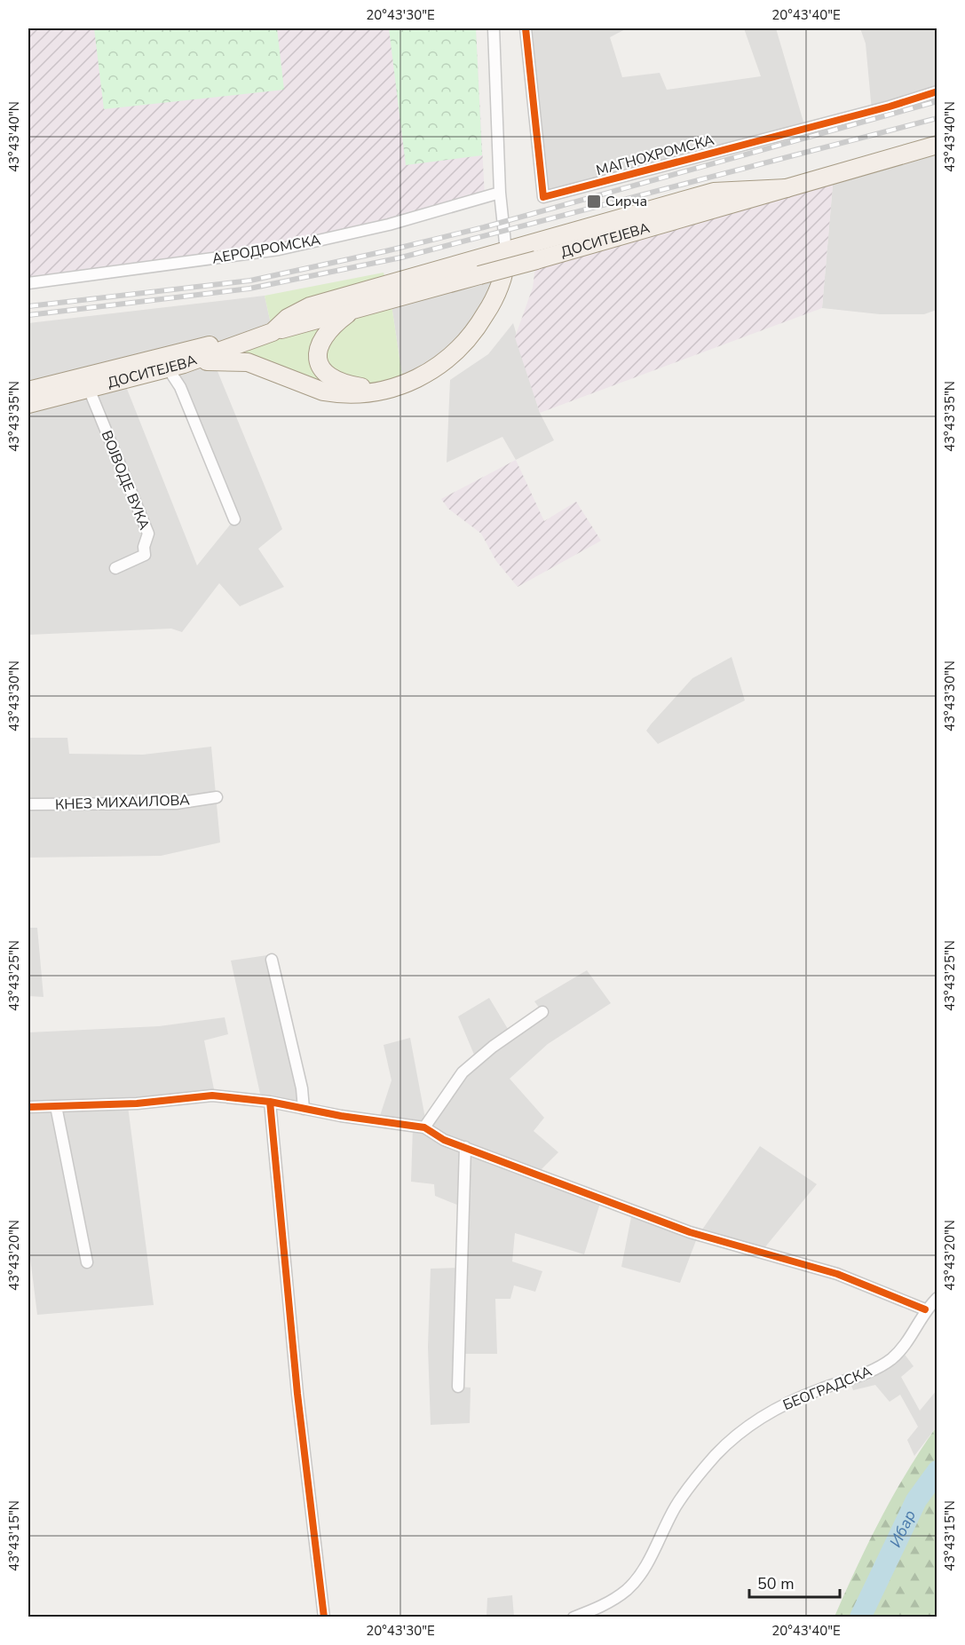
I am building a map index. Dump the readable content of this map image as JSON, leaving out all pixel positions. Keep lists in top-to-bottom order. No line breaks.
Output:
{"streets":{"main road":["ДОСИТЕЈЕВА"],"street":["МАГНОХРОМСКА","АЕРОДРОМСКА","ВОЈВОДЕ ВУКА","КНЕЗ МИХАИЛОВА","БЕОГРАДСКА"]},"crossings":[["ДОСИТЕЈЕВА","ВОЈВОДЕ ВУКА"]],"water":["Ибар"],"places":{"transit":["Сирча"]},"scale_bar":"50 m","coordinates":["20°43'30\"E","20°43'40\"E","43°43'40\"N","43°43'35\"N","43°43'30\"N","43°43'25\"N","43°43'20\"N","43°43'15\"N"]}
